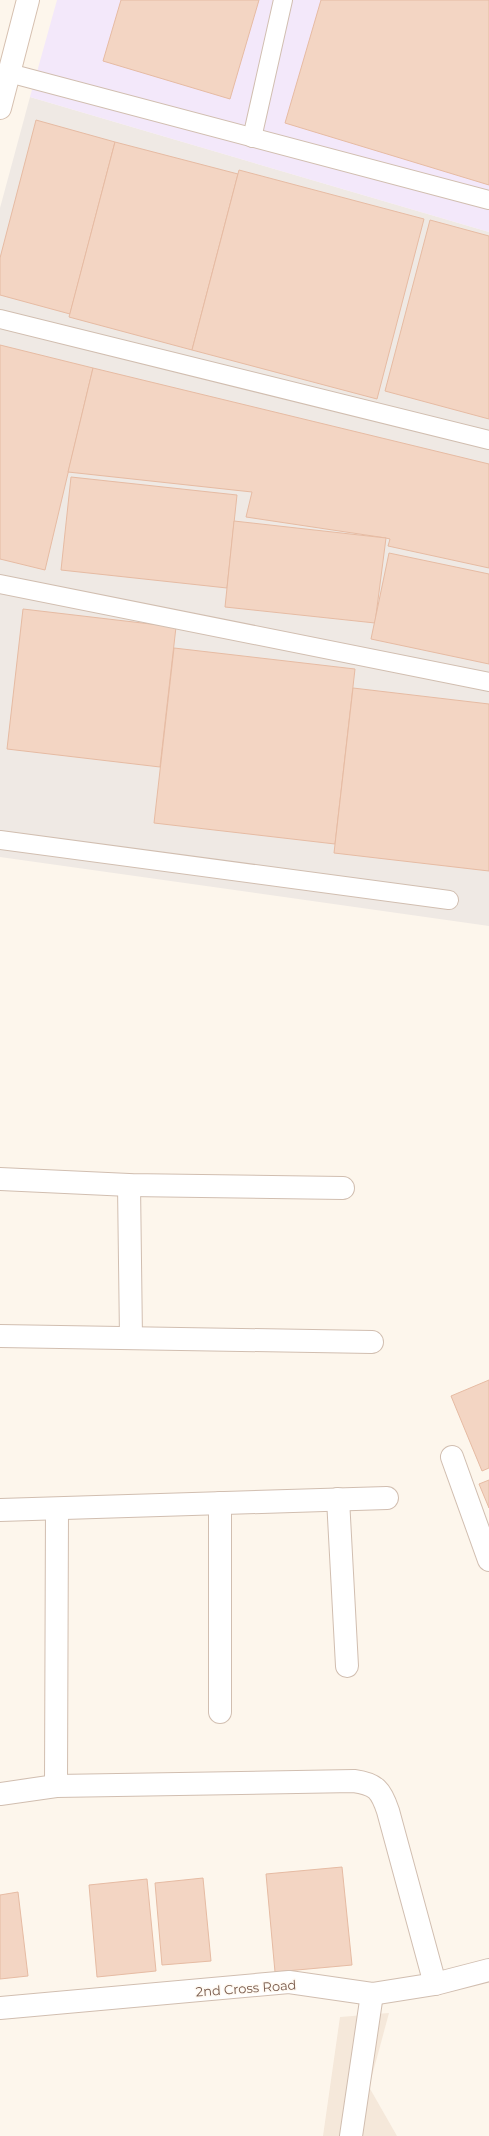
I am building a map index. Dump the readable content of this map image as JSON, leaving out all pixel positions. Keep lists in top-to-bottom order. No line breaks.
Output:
{"streets":{"street":["2nd Cross Road"]}}
